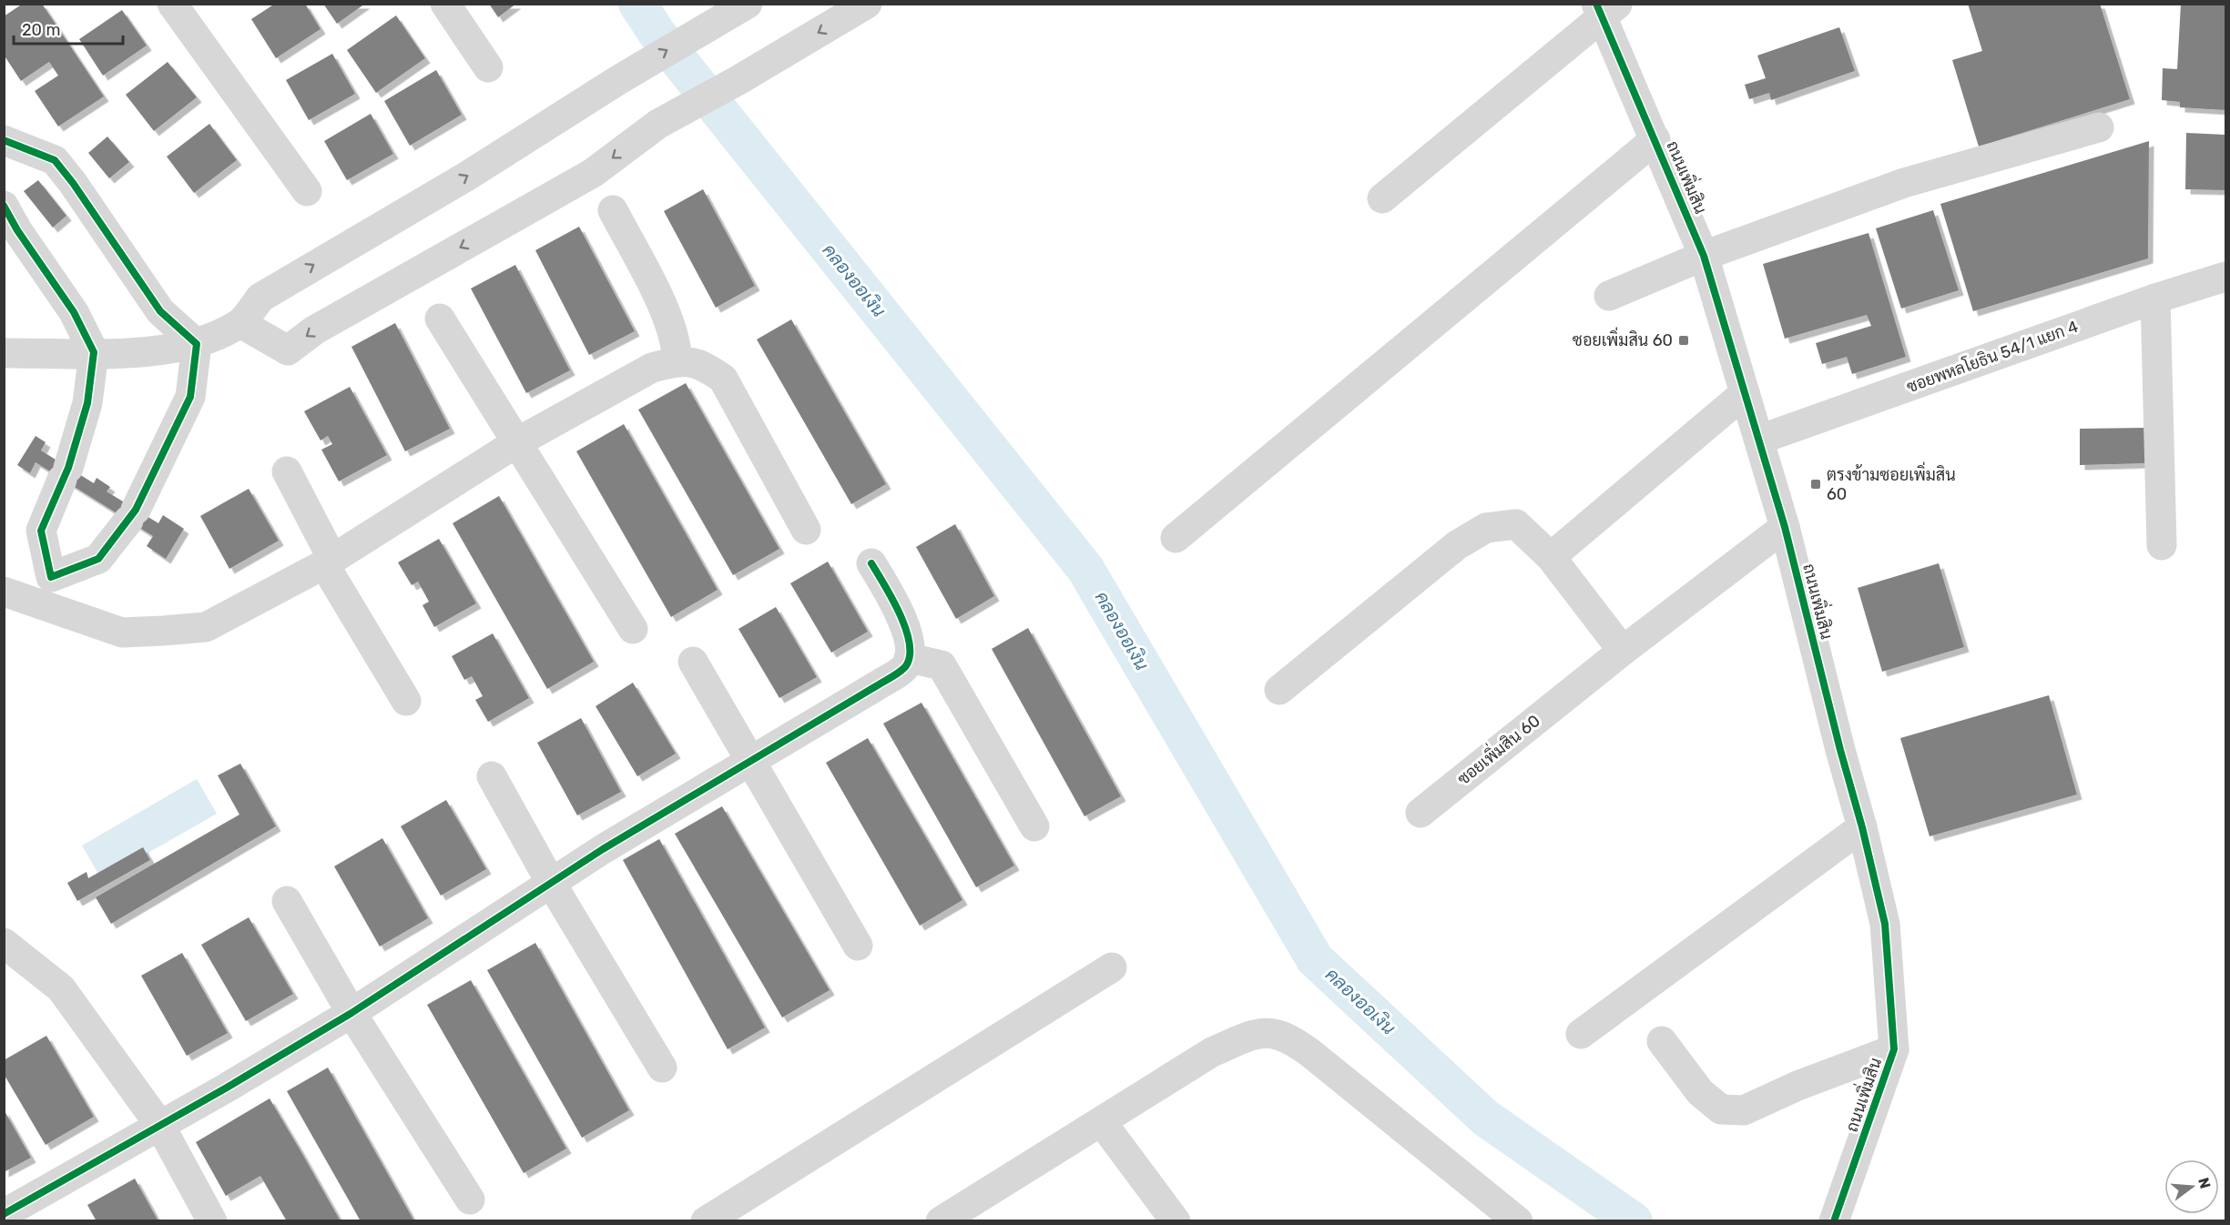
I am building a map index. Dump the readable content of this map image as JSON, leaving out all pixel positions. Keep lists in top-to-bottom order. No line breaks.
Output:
{"streets":{"street":["ถนนเพิ่มสิน","ซอยพหลโยธิน 54/1 แยก 4","ซอยเพิ่มสิน 60"]},"crossings":[["ถนนเพิ่มสิน","ซอยพหลโยธิน 54/1 แยก 4"],["ถนนเพิ่มสิน","ซอยเพิ่มสิน 60"]],"water":["คลองออเงิน"],"places":{"transit":["ซอยเพิ่มสิน 60","ตรงข้ามซอยเพิ่มสิน 60"]},"scale_bar":"20 m","north":"right"}
